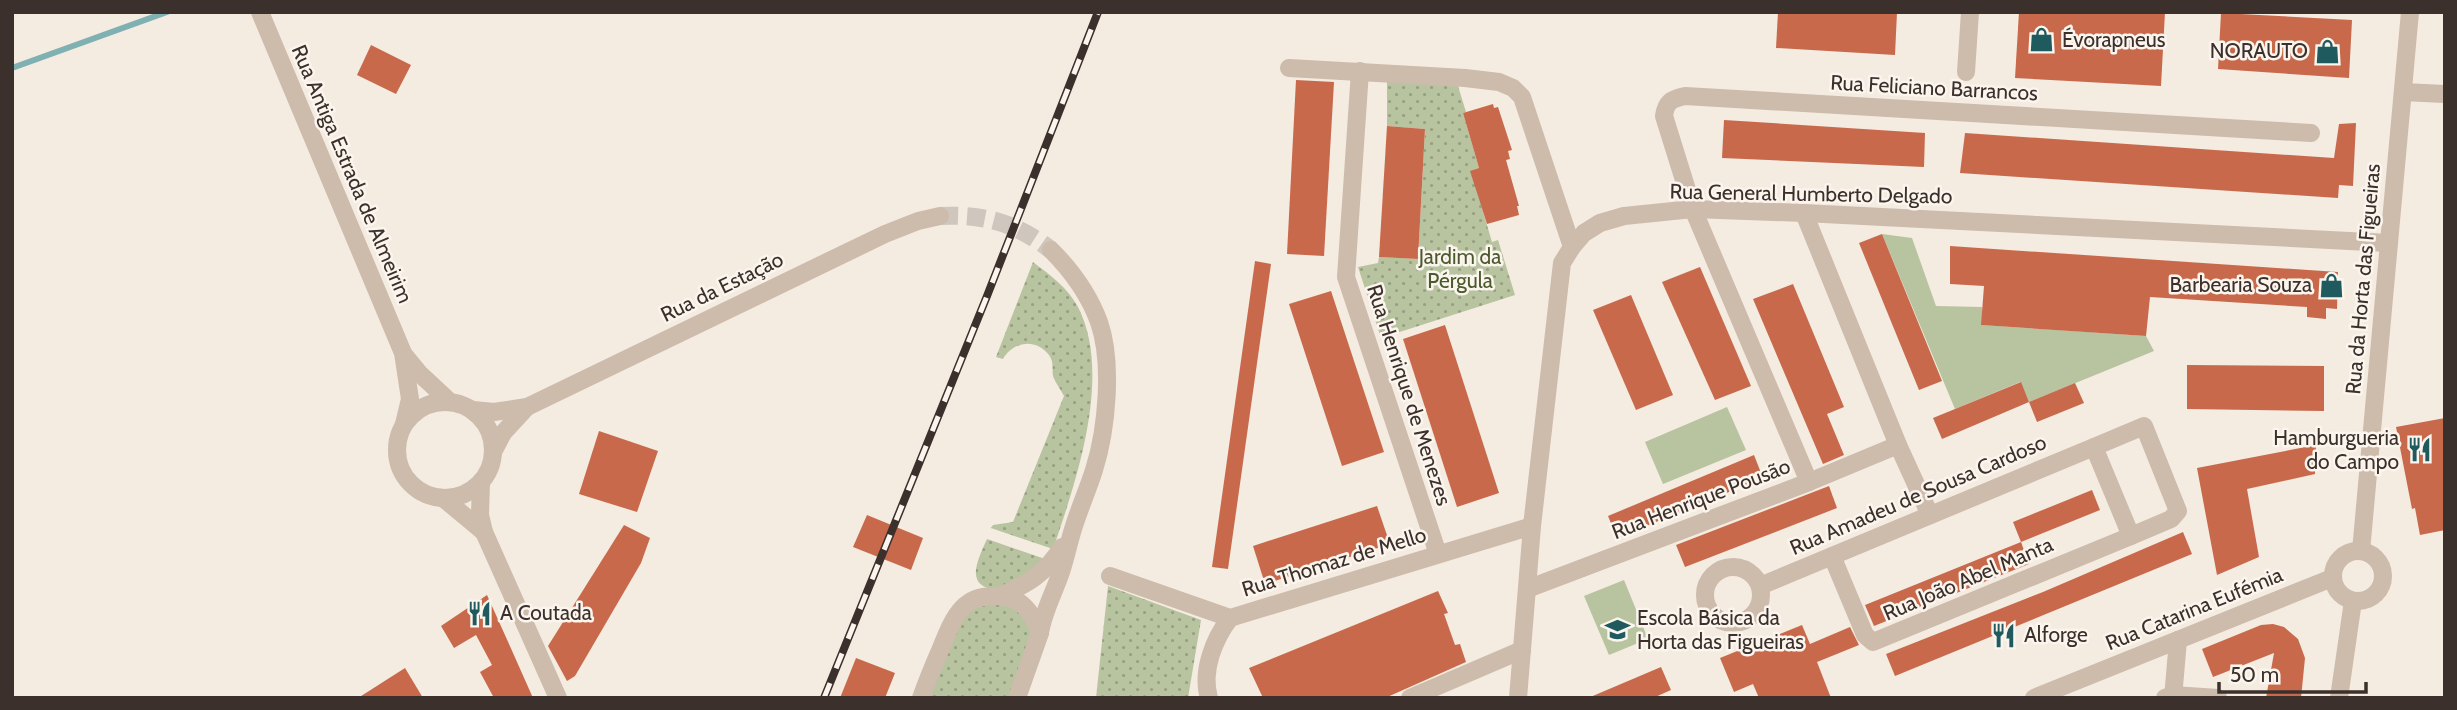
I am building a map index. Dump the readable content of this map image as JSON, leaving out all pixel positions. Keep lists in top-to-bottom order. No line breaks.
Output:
{"streets":{"street":["Rua Feliciano Barrancos","Rua Antiga Estrada de Almeirim","Rua General Humberto Delgado","Rua da Horta das Figueiras","Rua da Estação","Rua Henrique de Menezes","Rua Amadeu de Sousa Cardoso","Rua Henrique Pousão","Rua Thomaz de Mello","Rua João Abel Manta","Rua Catarina Eufémia"]},"crossings":[["Rua Feliciano Barrancos","Rua General Humberto Delgado"],["Rua Feliciano Barrancos","Rua Henrique Pousão"],["Rua Antiga Estrada de Almeirim","Rua da Estação"],["Rua General Humberto Delgado","Rua da Horta das Figueiras"],["Rua General Humberto Delgado","Rua Henrique Pousão"],["Rua General Humberto Delgado","Rua Thomaz de Mello"],["Rua da Horta das Figueiras","Rua Catarina Eufémia"],["Rua Henrique de Menezes","Rua Thomaz de Mello"],["Rua Amadeu de Sousa Cardoso","Rua João Abel Manta"]],"parks":["Jardim da Pérgula"],"places":{"shop":["Évorapneus","NORAUTO","Barbearia Souza"],"restaurant":["Hamburgueria do Campo","A Coutada","Alforge"],"school or university":["Escola Básica da Horta das Figueiras"]},"scale_bar":"50 m"}
